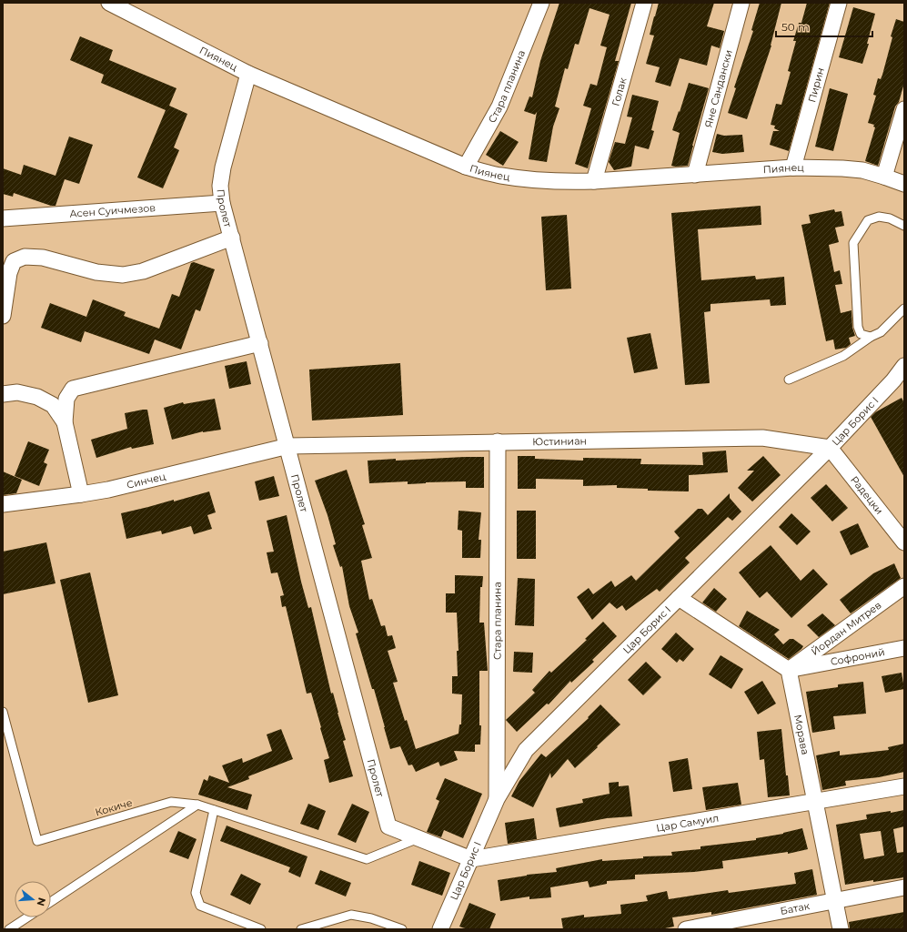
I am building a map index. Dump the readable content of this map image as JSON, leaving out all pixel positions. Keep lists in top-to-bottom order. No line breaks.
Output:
{"streets":{"street":["Пиянец","Пирин","Стара планина","Яне Сандански","Голак","Пролет","Асен Суичмезов","Цар Борис I","Юстиниан","Синчец","Радецки","Йордан Митрев","Софроний","Морава","Цар Самуил","Батак"],"lane":["Кокиче"]},"crossings":[["Пиянец","Пирин"],["Пиянец","Стара планина"],["Пиянец","Яне Сандански"],["Пиянец","Голак"],["Пиянец","Пролет"],["Стара планина","Цар Борис I"],["Стара планина","Юстиниан"],["Пролет","Асен Суичмезов"],["Пролет","Цар Борис I"],["Пролет","Юстиниан"],["Пролет","Синчец"],["Пролет","Кокиче"],["Пролет","Цар Самуил"],["Цар Борис I","Юстиниан"],["Цар Борис I","Радецки"],["Цар Борис I","Цар Самуил"],["Юстиниан","Синчец"],["Юстиниан","Радецки"],["Йордан Митрев","Софроний"],["Йордан Митрев","Морава"],["Софроний","Морава"],["Морава","Цар Самуил"],["Морава","Батак"]],"scale_bar":"50 m","north":"right"}
